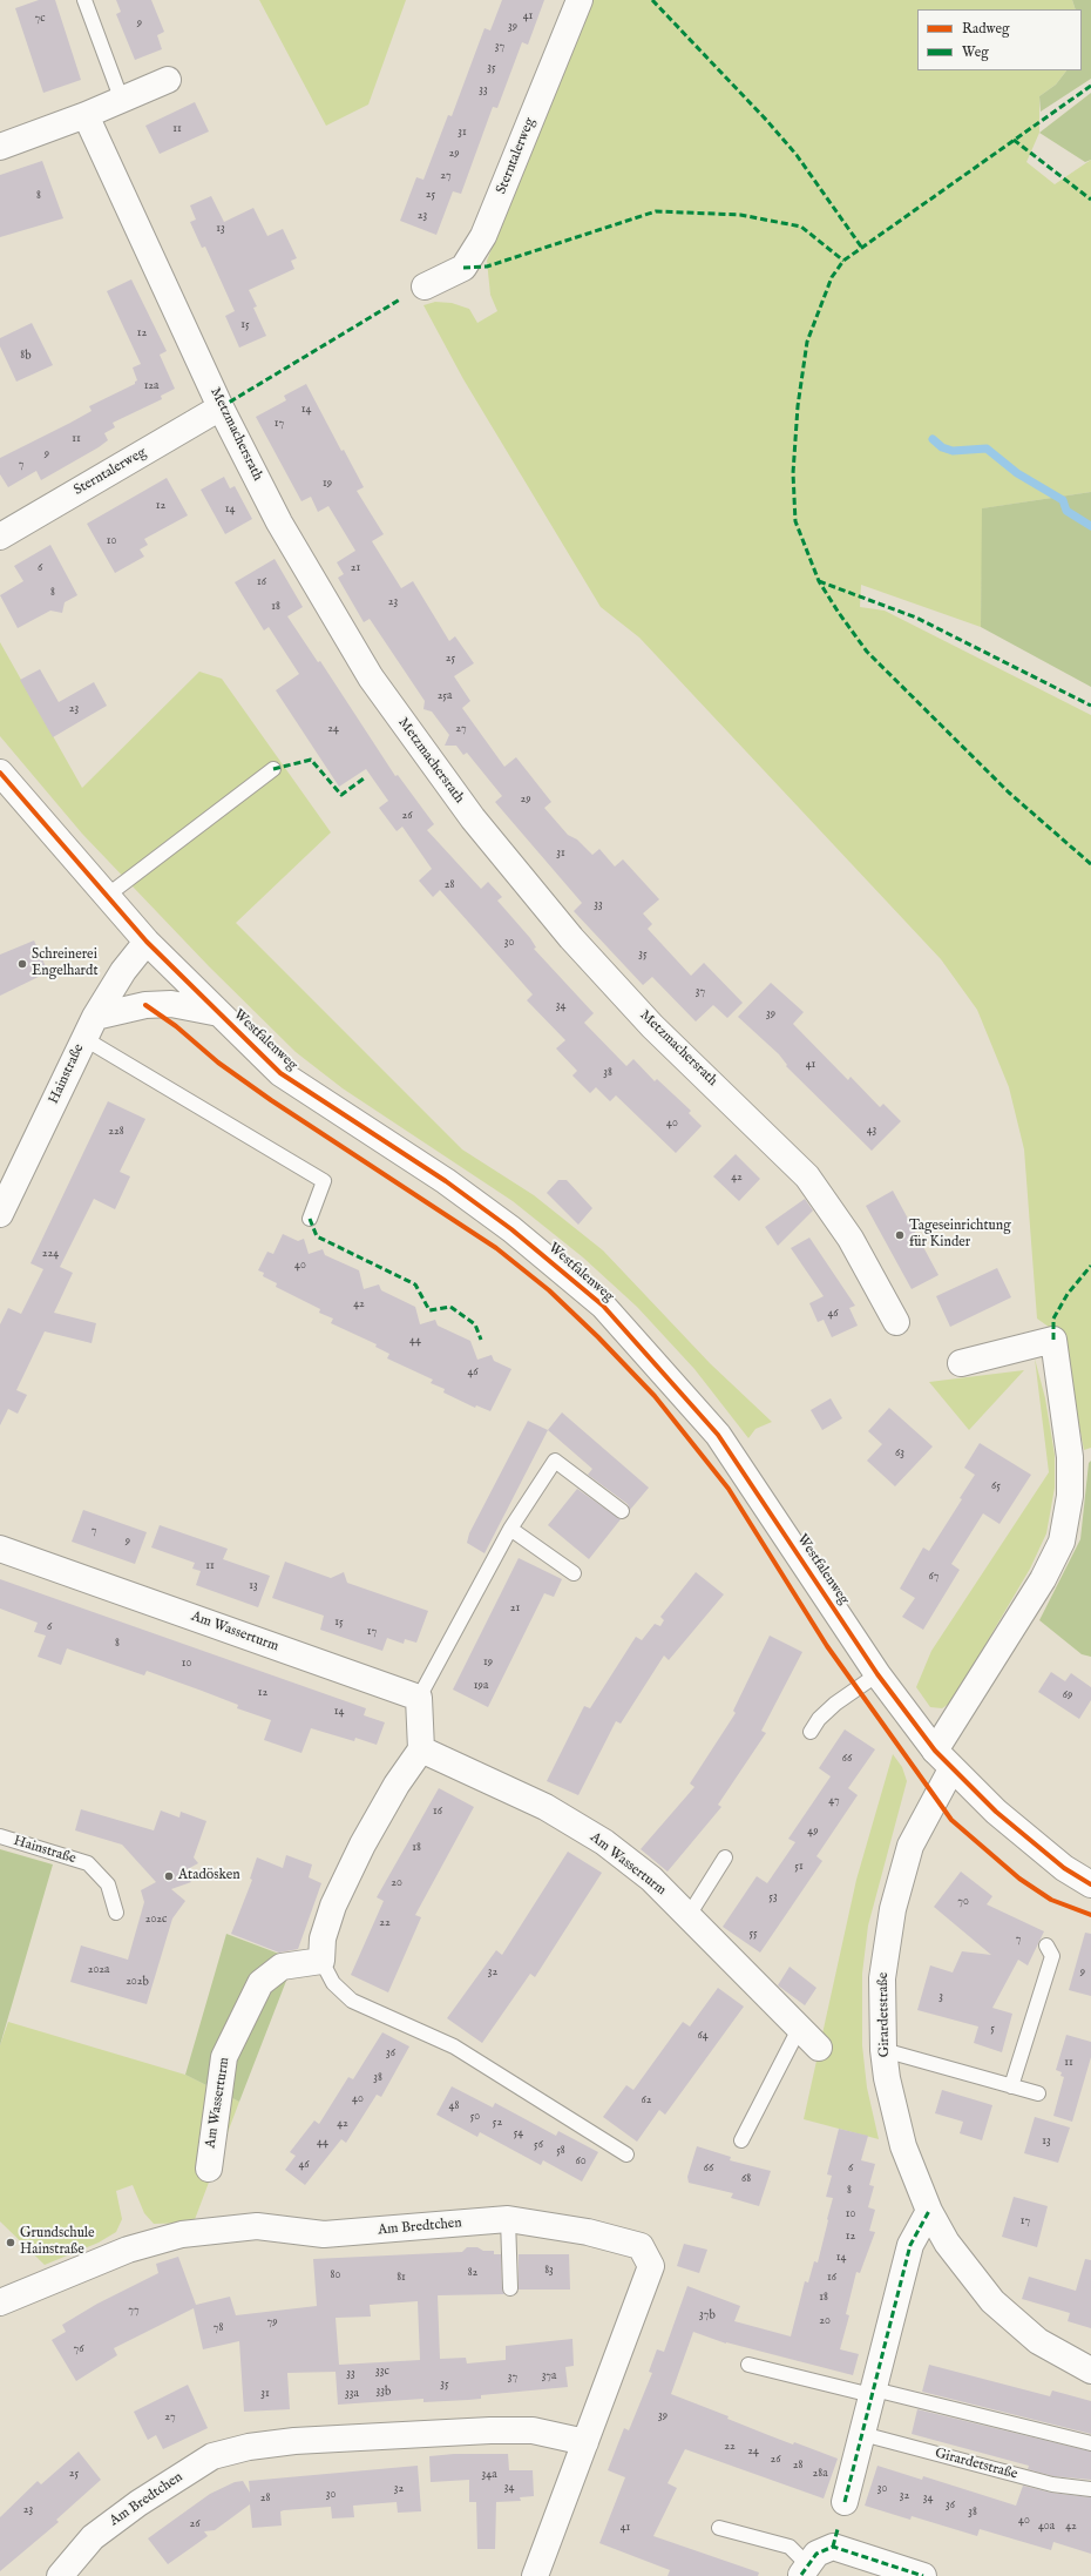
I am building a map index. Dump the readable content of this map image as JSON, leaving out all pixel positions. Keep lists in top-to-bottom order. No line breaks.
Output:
{"streets":{"street":["Sterntalerweg","Metzmachersrath","Westfalenweg","Hainstraße","Am Wasserturm","Girardetstraße","Am Bredtchen"]},"crossings":[["Sterntalerweg","Metzmachersrath"],["Westfalenweg","Hainstraße"],["Westfalenweg","Girardetstraße"]],"places":["Schreinerei Engelhardt","Tageseinrichtung für Kinder","Atadösken","Grundschule Hainstraße"],"house_numbers":["41","7c","9","39","37","35","33","11","31","29","27","25","8","23","13","15","12","8b","12a","14","17","11","9","7","19","12","14","10","6","21","16","8","23","18","25","25a","23","24","27","29","26","31","28","33","30","35","37","34","39","41","38","40","43","228","42","224","40","42","46","44","46","63","65","7","9","11","67","13","21","15","6","17","8","19","10","19a","12","69","14","66","47","16","49","18","51","20","53","70","202c","22","55","7","202a","32","9","202b","3","5","64","36","11","38","40","62","48","50","52","42","54","13","44","56","58","60","46","66","6","68","8","10","17","12","14","83","82","80","81","16","18","77","37b","20","79","78","76","33c","33","37a","37","35","33b","31","33a","39","27","22","24","26","28","25","28a","34a","34","32","30","30","32","28","34","36","23","38","40","26","40a","42","41"],"legend":["Radweg","Weg"]}
